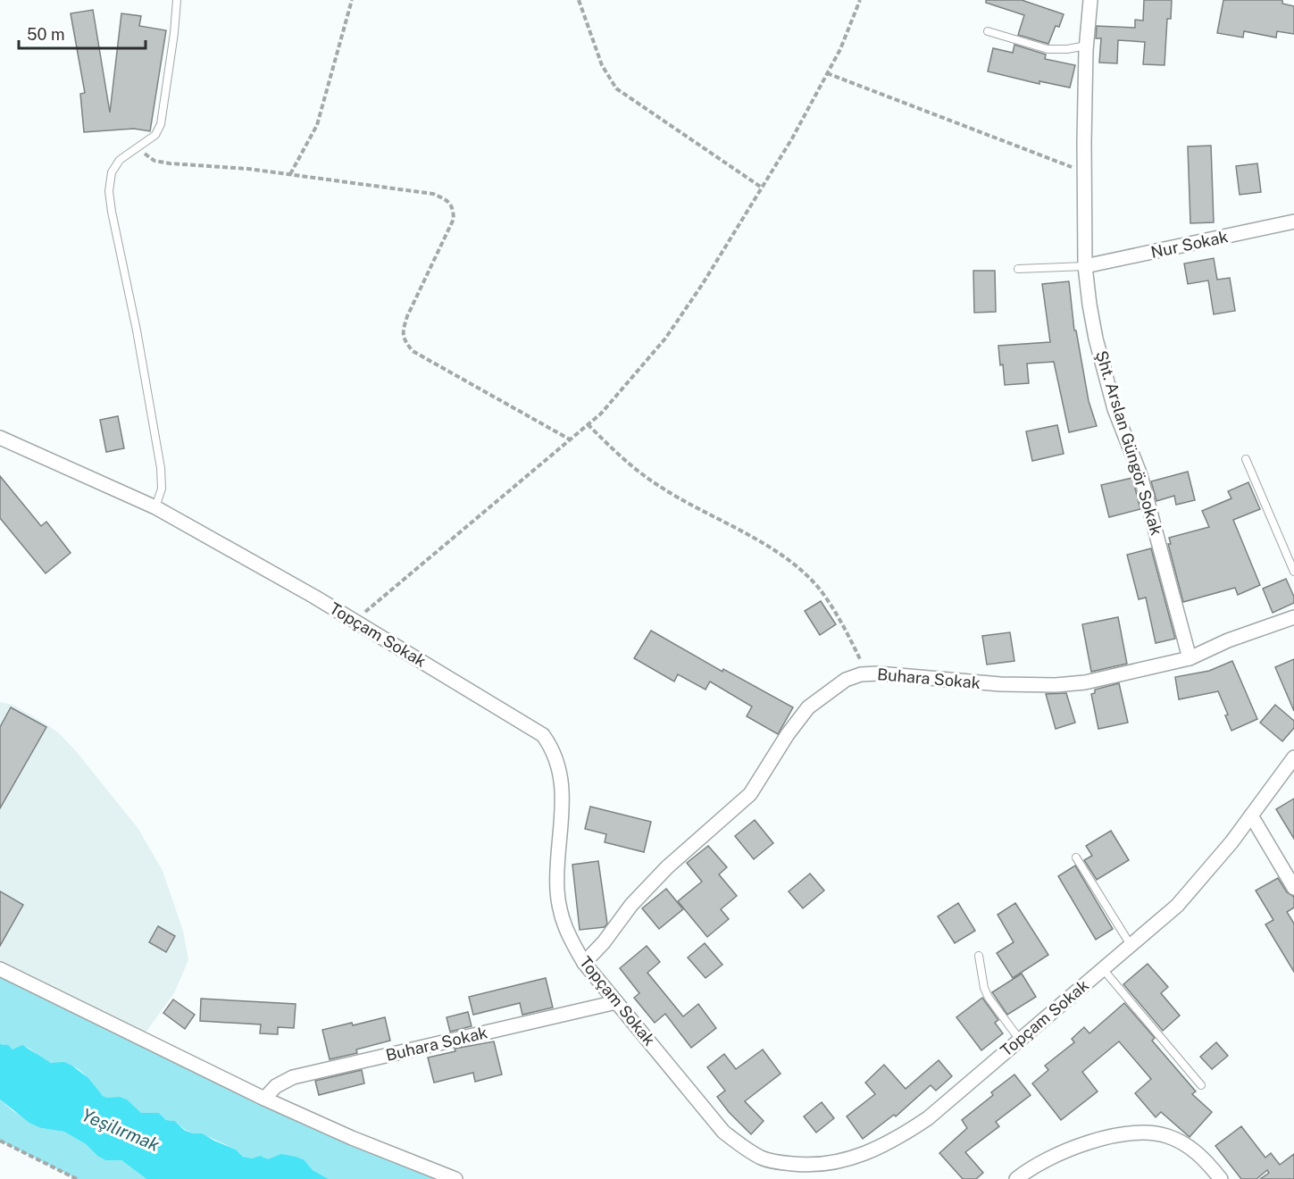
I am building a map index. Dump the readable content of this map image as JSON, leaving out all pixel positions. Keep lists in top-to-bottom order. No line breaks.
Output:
{"streets":{"street":["Nur Sokak","Şht. Arslan Güngör Sokak","Topçam Sokak","Buhara Sokak"]},"crossings":[["Nur Sokak","Şht. Arslan Güngör Sokak"],["Şht. Arslan Güngör Sokak","Buhara Sokak"],["Topçam Sokak","Buhara Sokak"]],"water":["Yeşilırmak"],"scale_bar":"50 m"}
